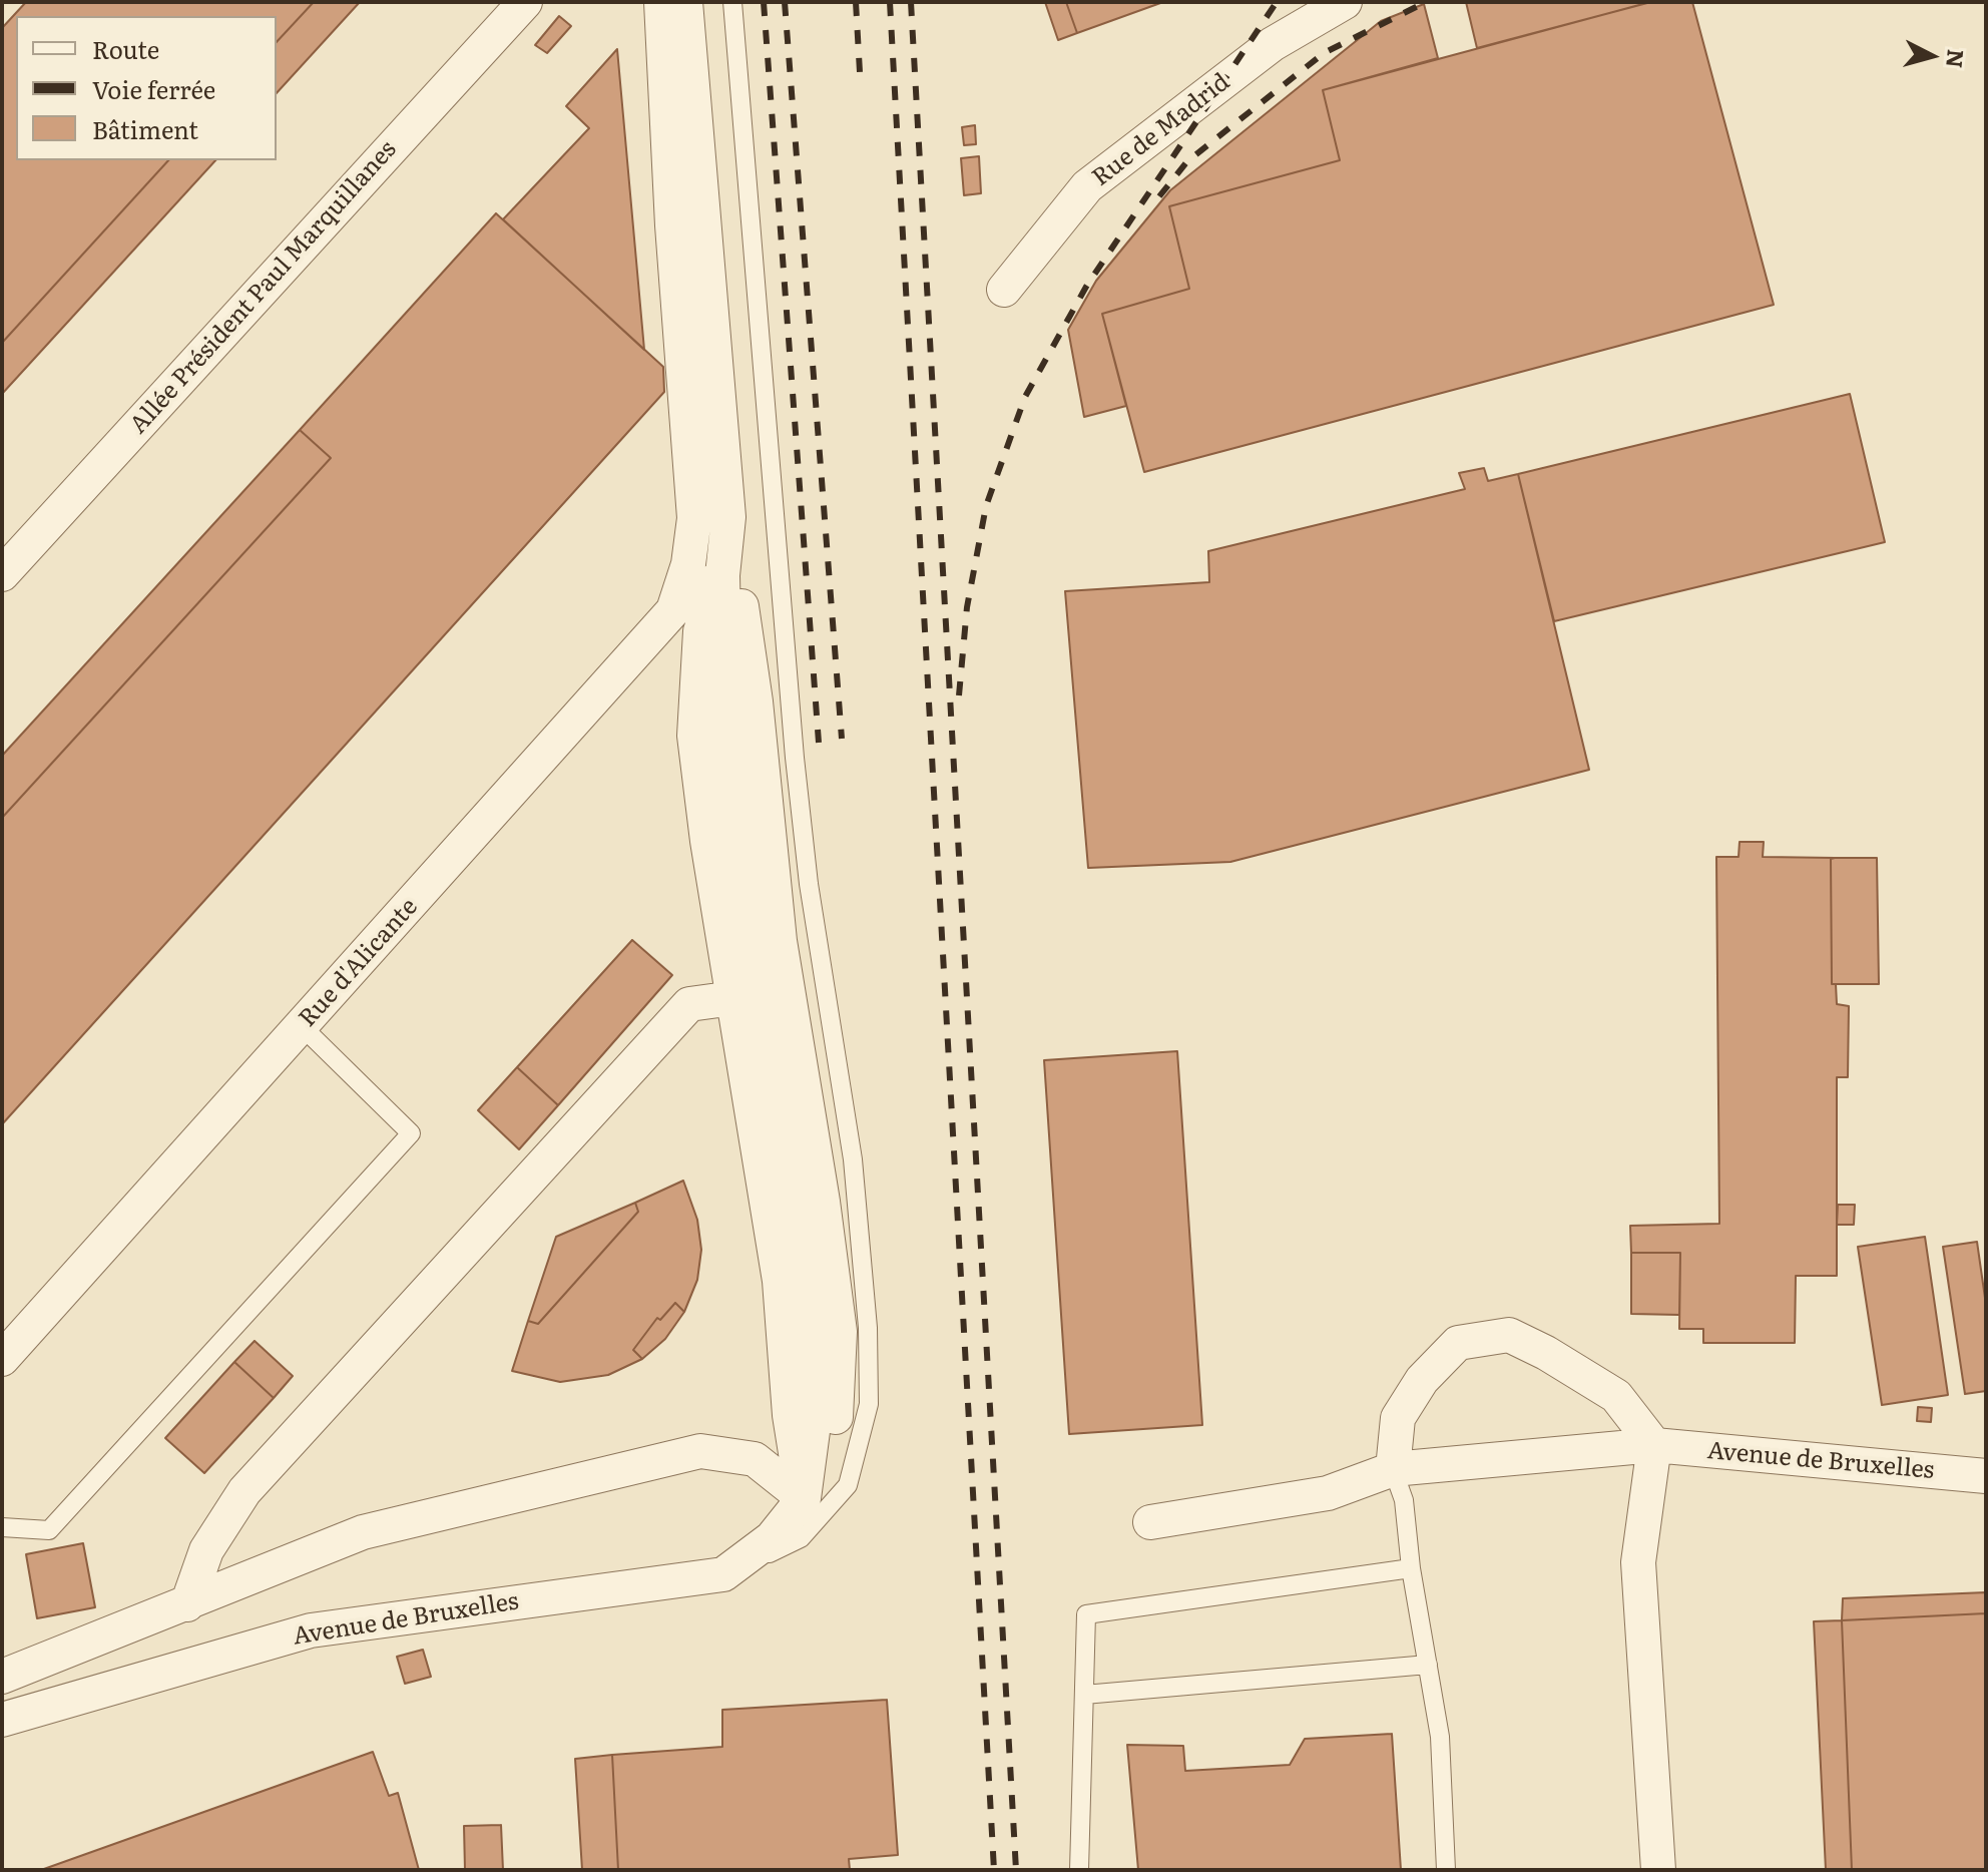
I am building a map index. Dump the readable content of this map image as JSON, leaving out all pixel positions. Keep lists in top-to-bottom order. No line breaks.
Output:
{"streets":{"street":["Rue de Madrid","Allée Président Paul Marquillanes","Rue d'Alicante","Avenue de Bruxelles"]},"legend":["Route","Voie ferrée","Bâtiment"],"north":"right"}
